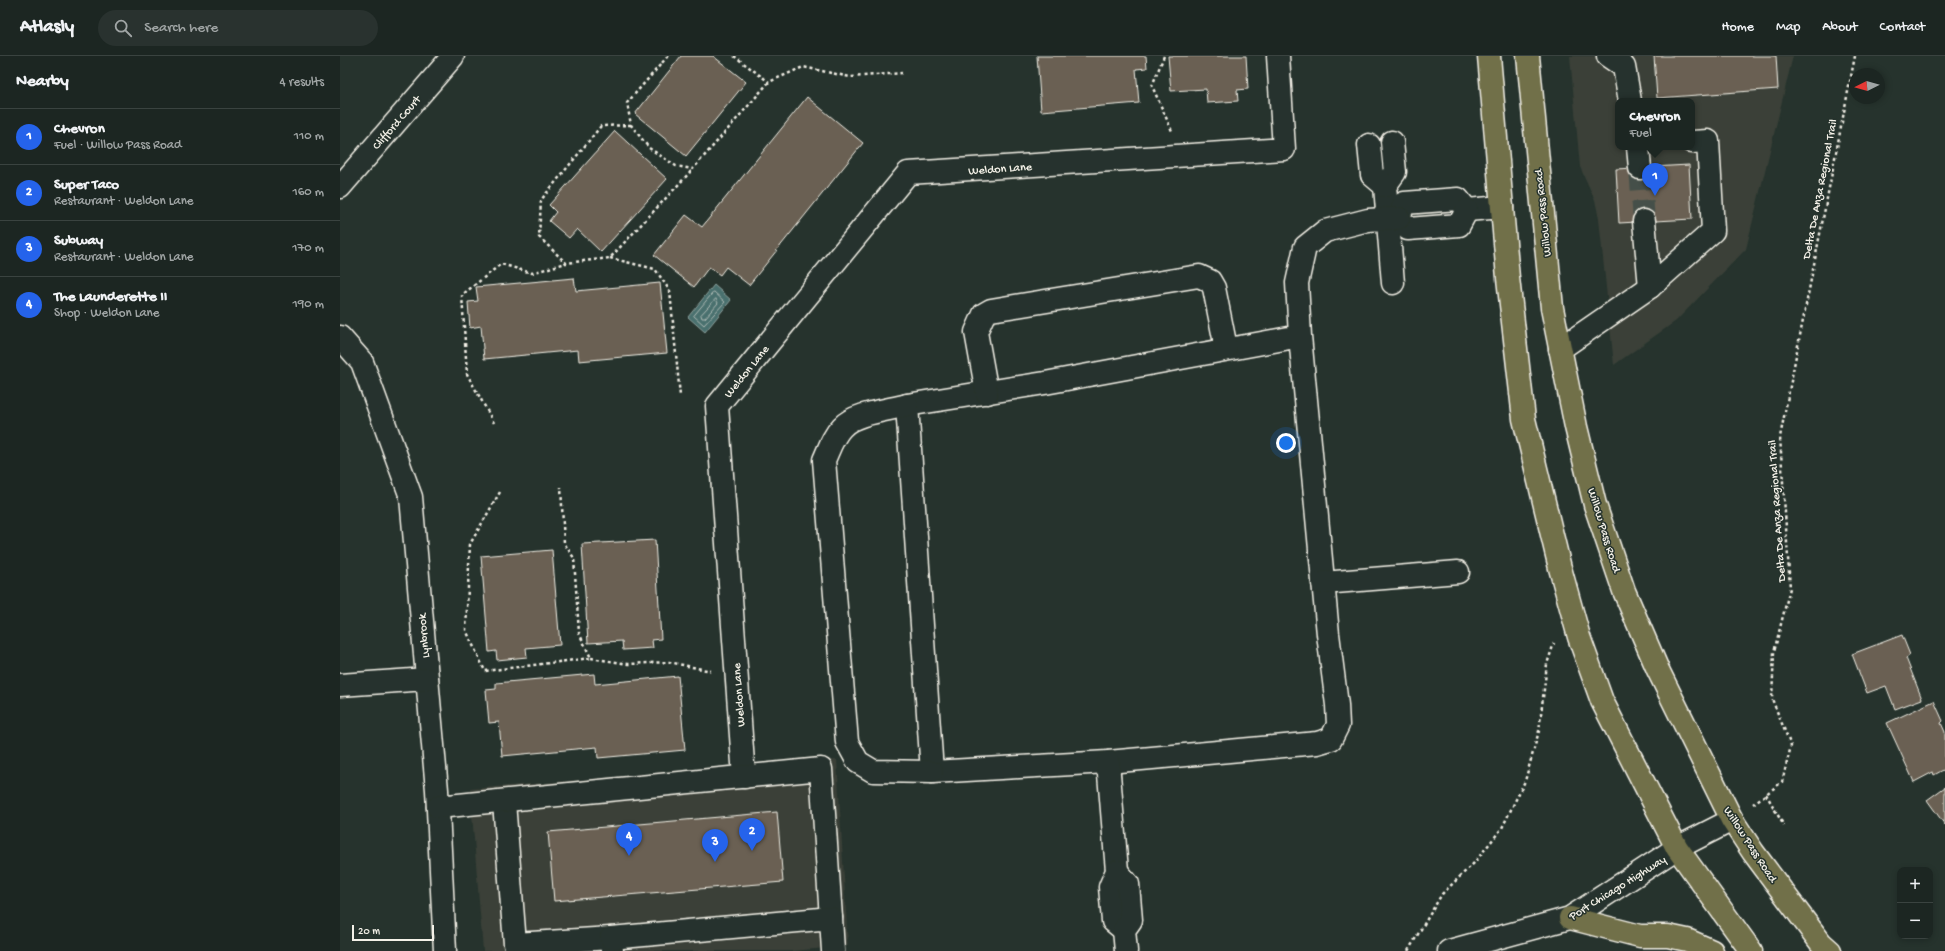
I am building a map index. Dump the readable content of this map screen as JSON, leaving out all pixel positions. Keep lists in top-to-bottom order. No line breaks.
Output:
{"streets":{"main road":["Willow Pass Road"],"street":["Clifford Court","Weldon Lane","Lynbrook","Port Chicago Highway"],"path":["Delta De Anza Regional Trail"]},"crossings":[["Delta De Anza Regional Trail","Willow Pass Road"],["Delta De Anza Regional Trail","Port Chicago Highway"],["Willow Pass Road","Port Chicago Highway"]],"scale_bar":"20 m","north":"left","page":{"header":"Atlasly","search":"Search here","nav":["Home","Map","About","Contact"],"heading":["Nearby","4 results"],"popup":["Chevron","Fuel"],"list":[{"mark":"1","name":"Chevron","note":"Fuel · Willow Pass Road","value":"110 m"},{"mark":"2","name":"Super Taco","note":"Restaurant · Weldon Lane","value":"160 m"},{"mark":"3","name":"Subway","note":"Restaurant · Weldon Lane","value":"170 m"},{"mark":"4","name":"The Launderette II","note":"Shop · Weldon Lane","value":"190 m"}],"pins":["1","2","4","3"],"map_buttons":["+","−"],"scale":"20 m"}}
